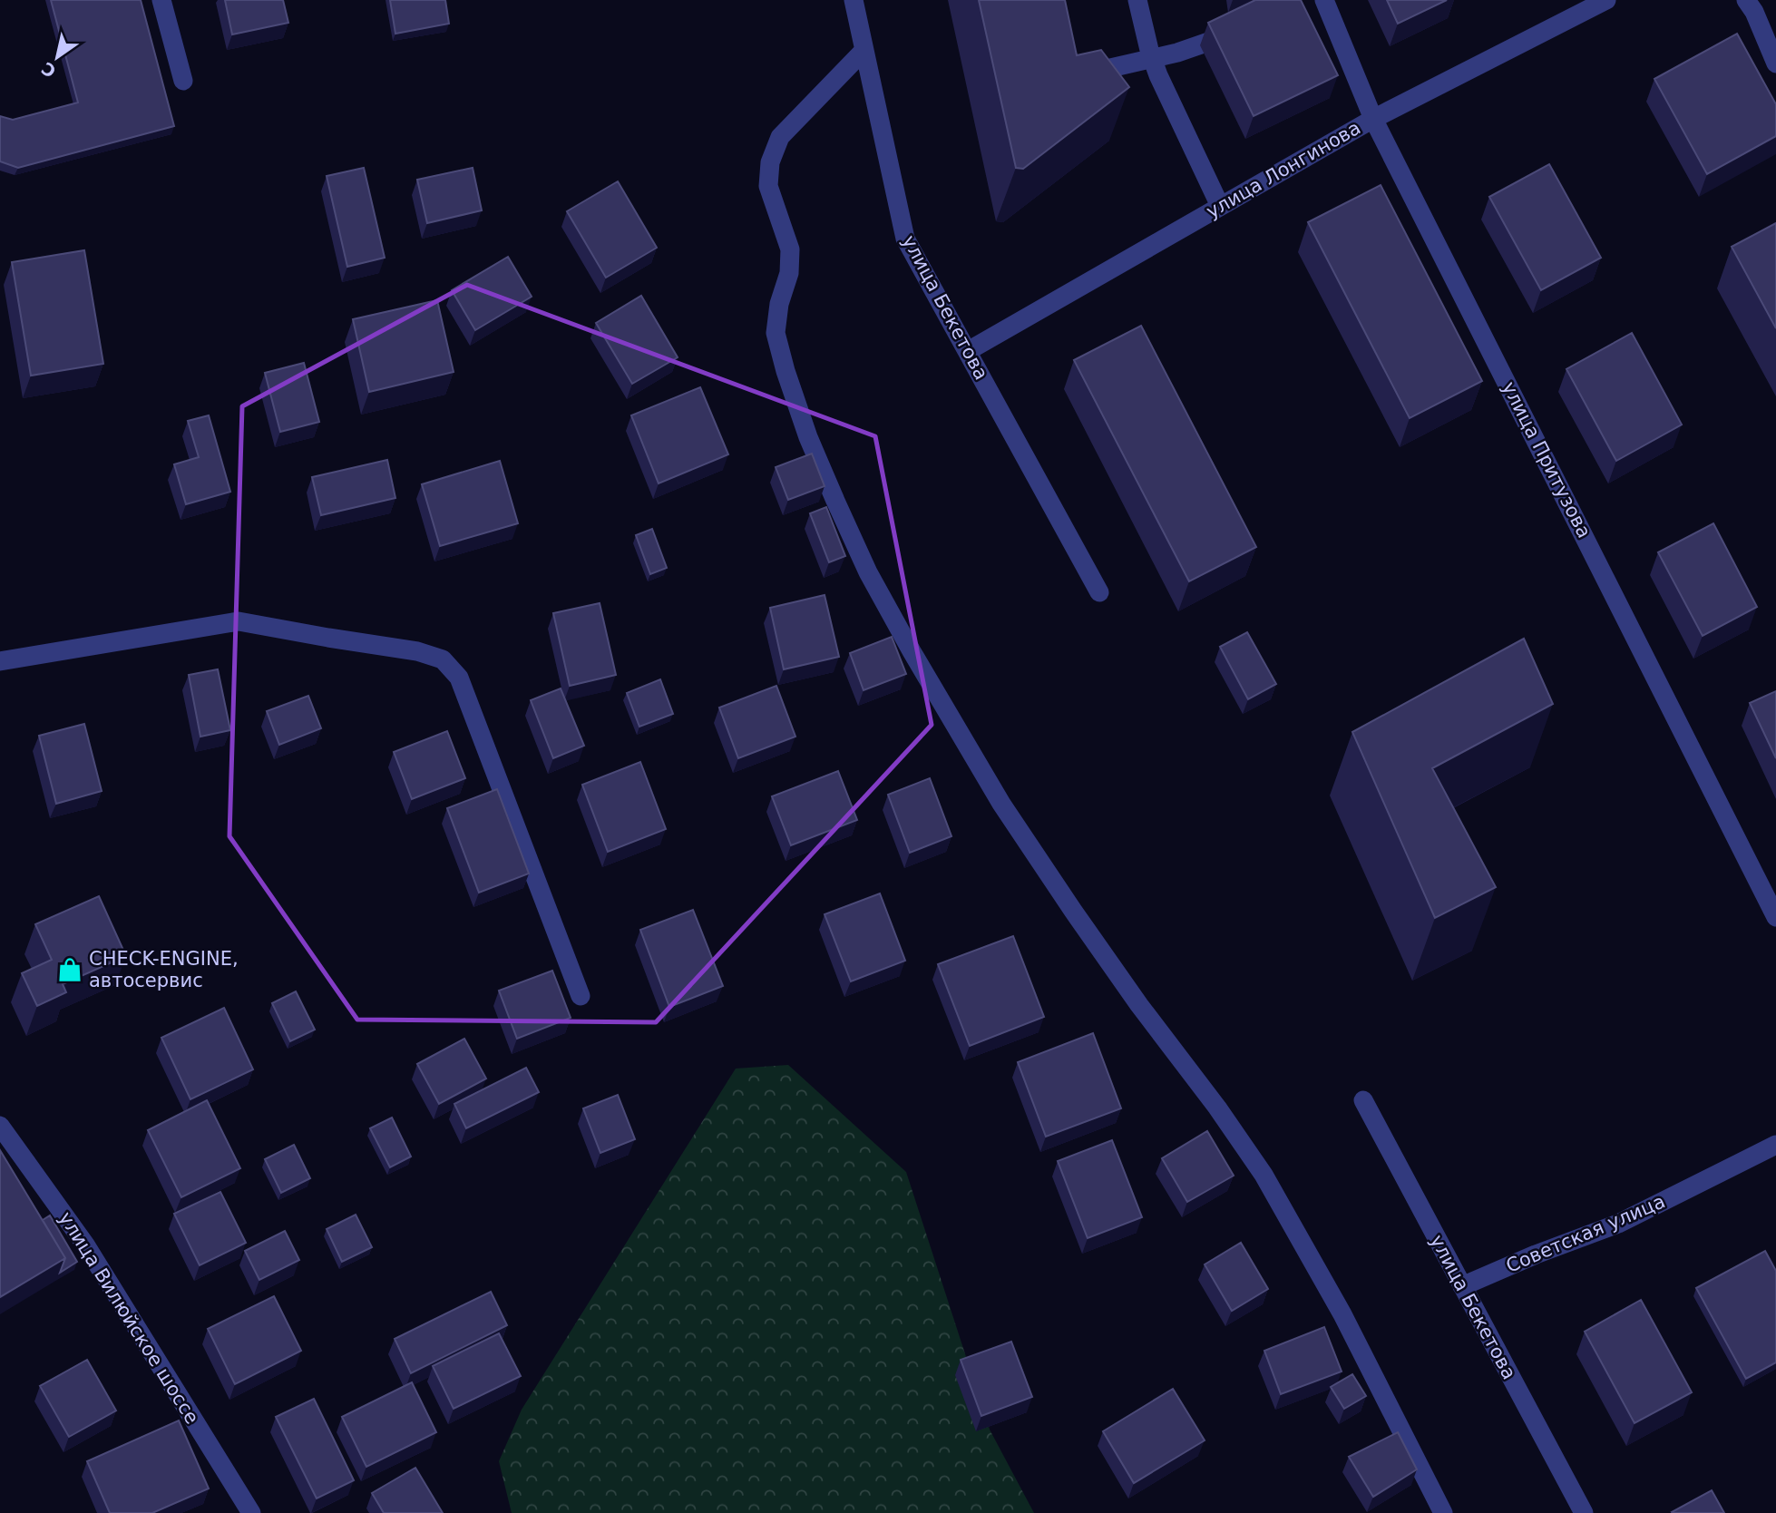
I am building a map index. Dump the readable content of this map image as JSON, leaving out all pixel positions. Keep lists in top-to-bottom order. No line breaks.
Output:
{"streets":{"street":["улица Лонгинова","улица Бекетова","улица Притузова","Советская улица","улица Вилюйское шоссе"]},"crossings":[["улица Лонгинова","улица Бекетова"],["улица Лонгинова","улица Притузова"],["улица Бекетова","Советская улица"]],"places":{"shop":["CHECK-ENGINE, автосервис"]},"north":"bottom left"}
